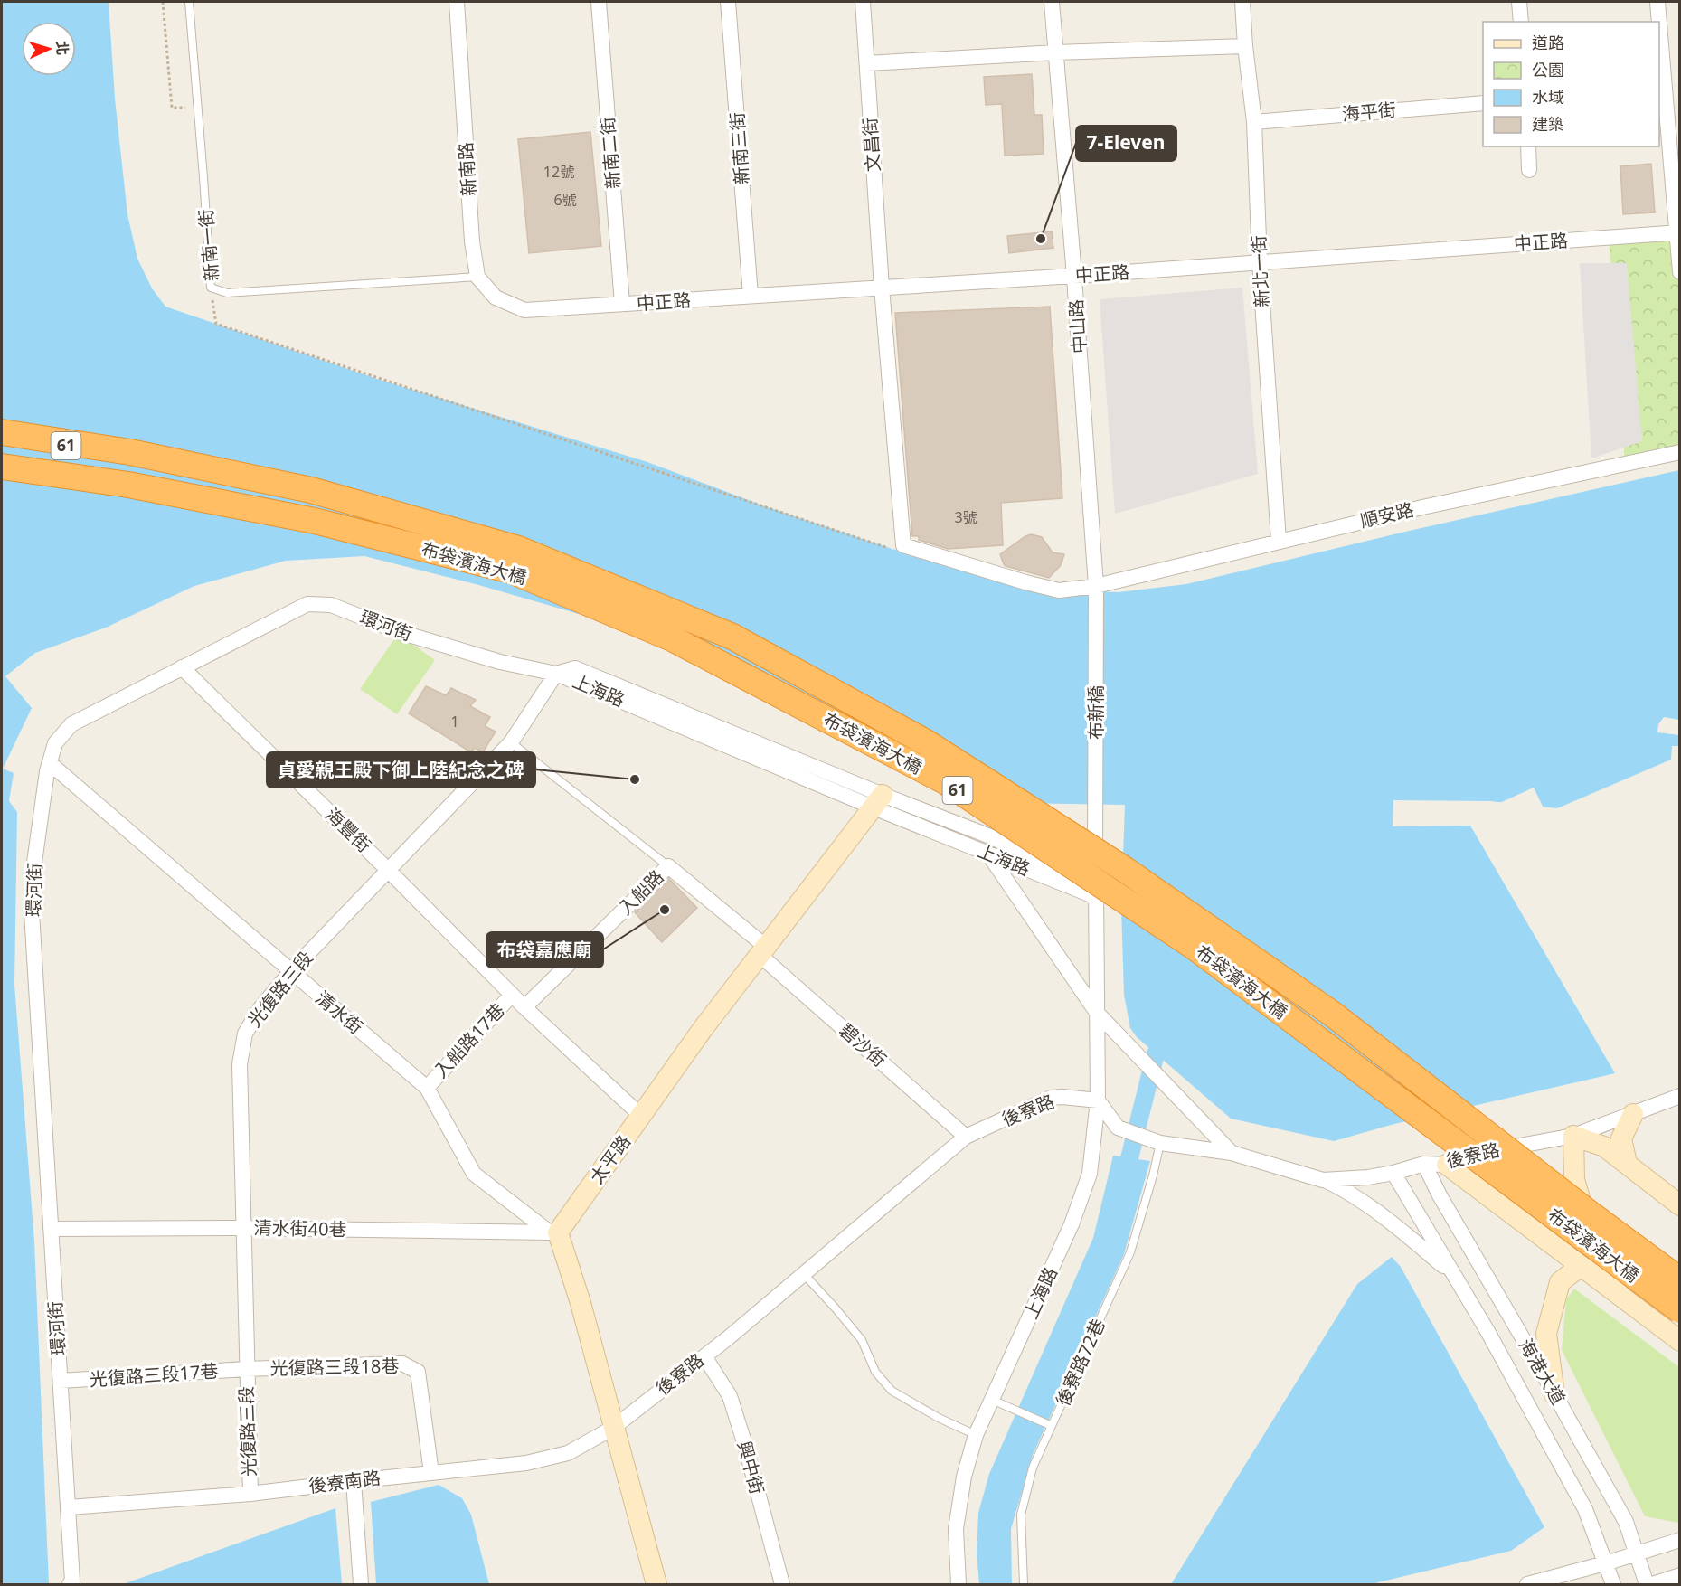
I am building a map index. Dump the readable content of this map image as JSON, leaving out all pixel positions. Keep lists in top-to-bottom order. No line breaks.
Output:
{"streets":{"highway":["61","布袋濱海大橋"],"main road":["太平路"],"street":["海平街","文昌街","新南三街","新南二街","新南路","中正路","新北一街","中山路","順安路","環河街","上海路","布新橋","海豐街","入船路","光復路三段","清水街","入船路17巷","碧沙街","後寮路","清水街40巷","光復路三段18巷","海港大道","光復路三段17巷","興中街","後寮南路"],"lane":["新南一街","後寮路72巷"]},"crossings":[["海平街","新北一街"],["文昌街","中正路"],["文昌街","順安路"],["新南三街","中正路"],["新南二街","中正路"],["新南路","中正路"],["新南路","新南一街"],["中正路","新南一街"],["中正路","新北一街"],["中正路","中山路"],["新北一街","順安路"],["中山路","順安路"],["中山路","布新橋"],["順安路","布新橋"],["環河街","上海路"],["環河街","海豐街"],["環河街","光復路三段"],["環河街","清水街"],["環河街","清水街40巷"],["環河街","光復路三段17巷"],["環河街","後寮南路"],["上海路","布新橋"],["上海路","光復路三段"],["上海路","後寮路"],["上海路","太平路"],["海豐街","光復路三段"],["海豐街","入船路17巷"],["入船路","碧沙街"],["入船路","太平路"],["光復路三段","清水街"],["光復路三段","清水街40巷"],["光復路三段","光復路三段18巷"],["光復路三段","光復路三段17巷"],["光復路三段","後寮南路"],["清水街","入船路17巷"],["清水街","太平路"],["清水街","清水街40巷"],["碧沙街","後寮路"],["碧沙街","太平路"],["後寮路","後寮路72巷"],["後寮路","海港大道"],["後寮路","興中街"],["後寮路","後寮南路"],["太平路","清水街40巷"],["光復路三段18巷","光復路三段17巷"],["光復路三段18巷","後寮南路"]],"places":["7-Eleven","貞愛親王殿下御上陸紀念之碑","布袋嘉應廟"],"house_numbers":["12號","6號","3號","1"],"legend":["道路","公園","水域","建築"],"north":"right"}
